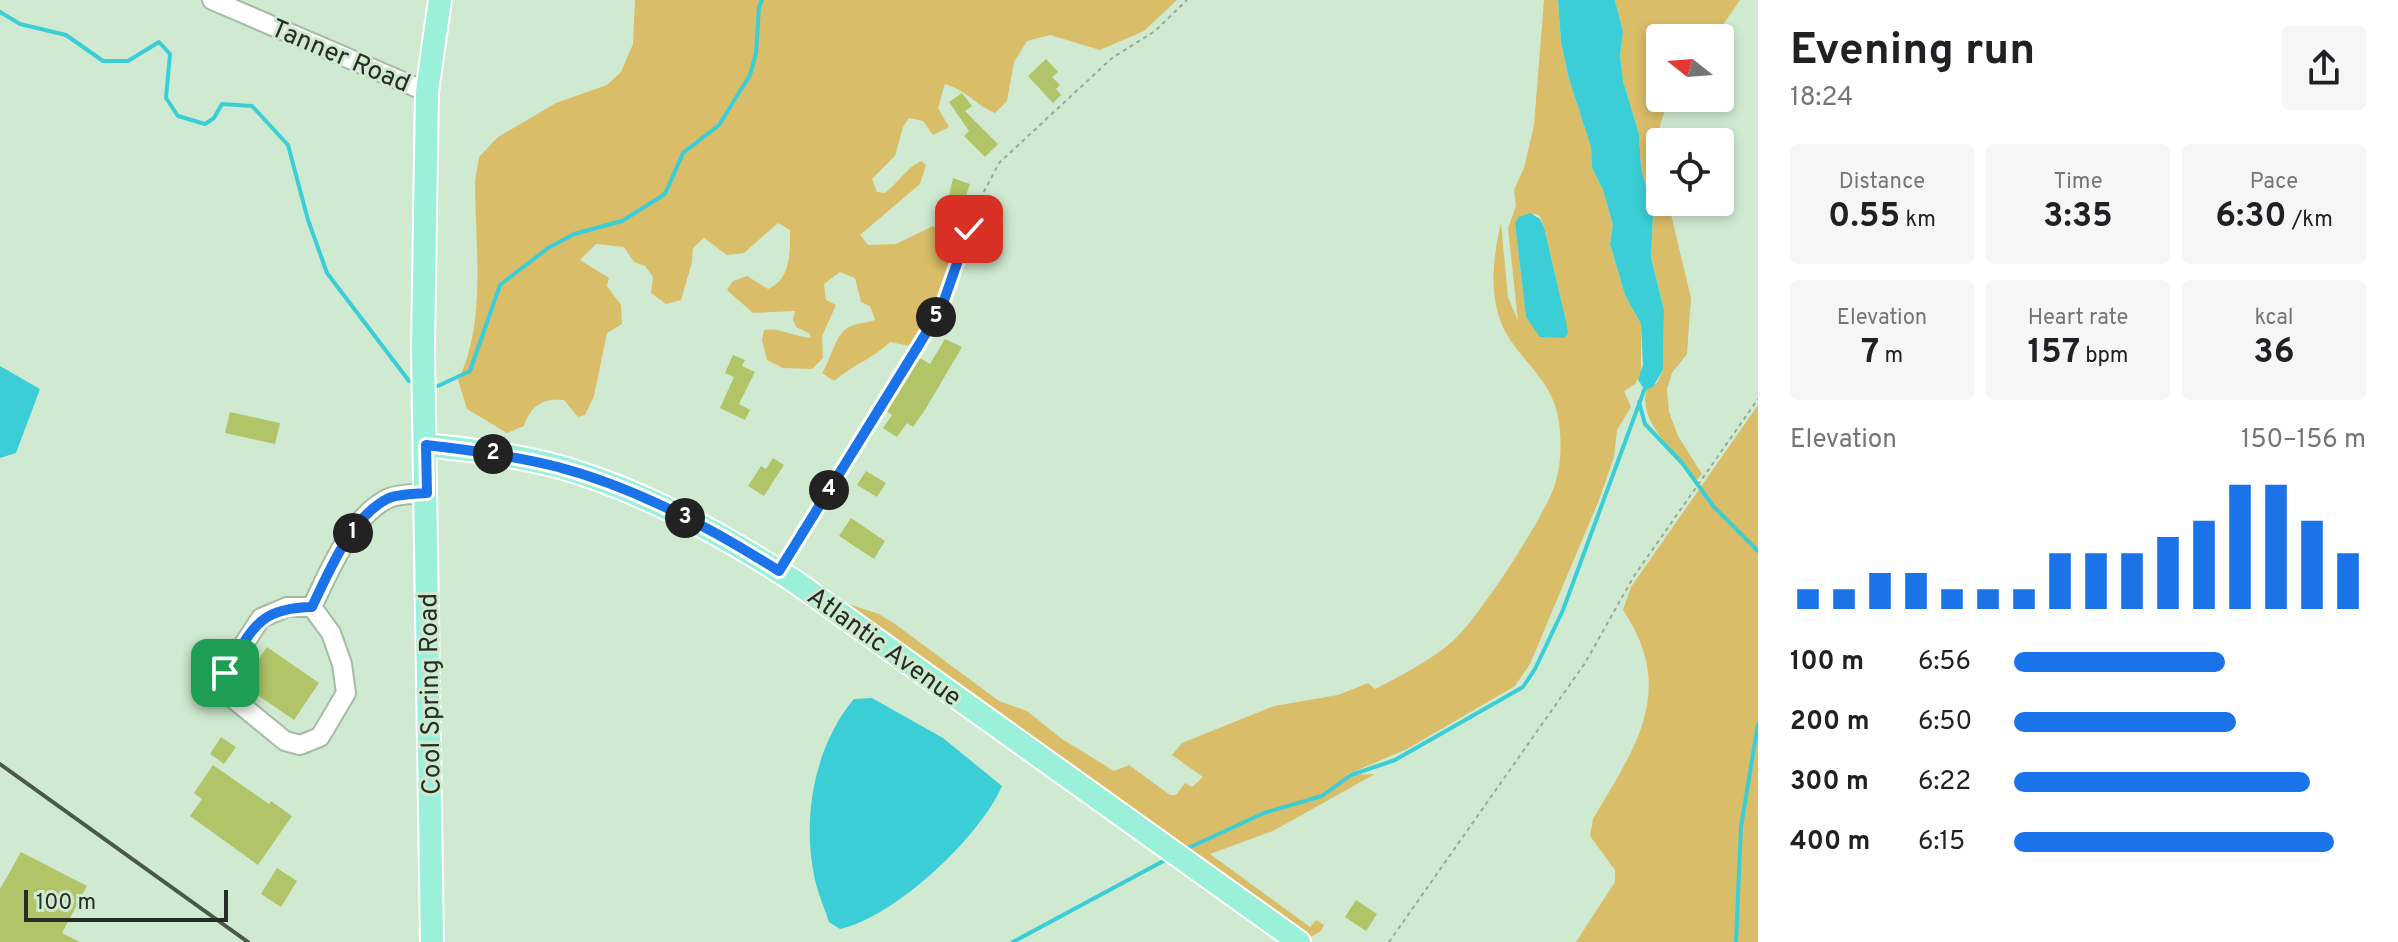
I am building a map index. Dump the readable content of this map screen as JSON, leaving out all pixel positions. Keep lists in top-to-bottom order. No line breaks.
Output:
{"streets":{"main road":["Atlantic Avenue","Cool Spring Road"],"street":["Tanner Road"]},"crossings":[["Tanner Road","Cool Spring Road"],["Atlantic Avenue","Cool Spring Road"]],"scale_bar":"100 m","north":"left","page":{"heading":["Evening run","18:24"],"stats":[["Distance","0.55 km"],["Time","3:35"],["Pace","6:30 /km"],["Elevation","7 m"],["Heart rate","157 bpm"],["kcal","36"]],"pins":["5","2","4","3","1"],"chart":["Elevation","150–156 m"],"list":[{"name":"100 m","note":"6:56"},{"name":"200 m","note":"6:50"},{"name":"300 m","note":"6:22"},{"name":"400 m","note":"6:15"}],"scale":"100 m"}}
